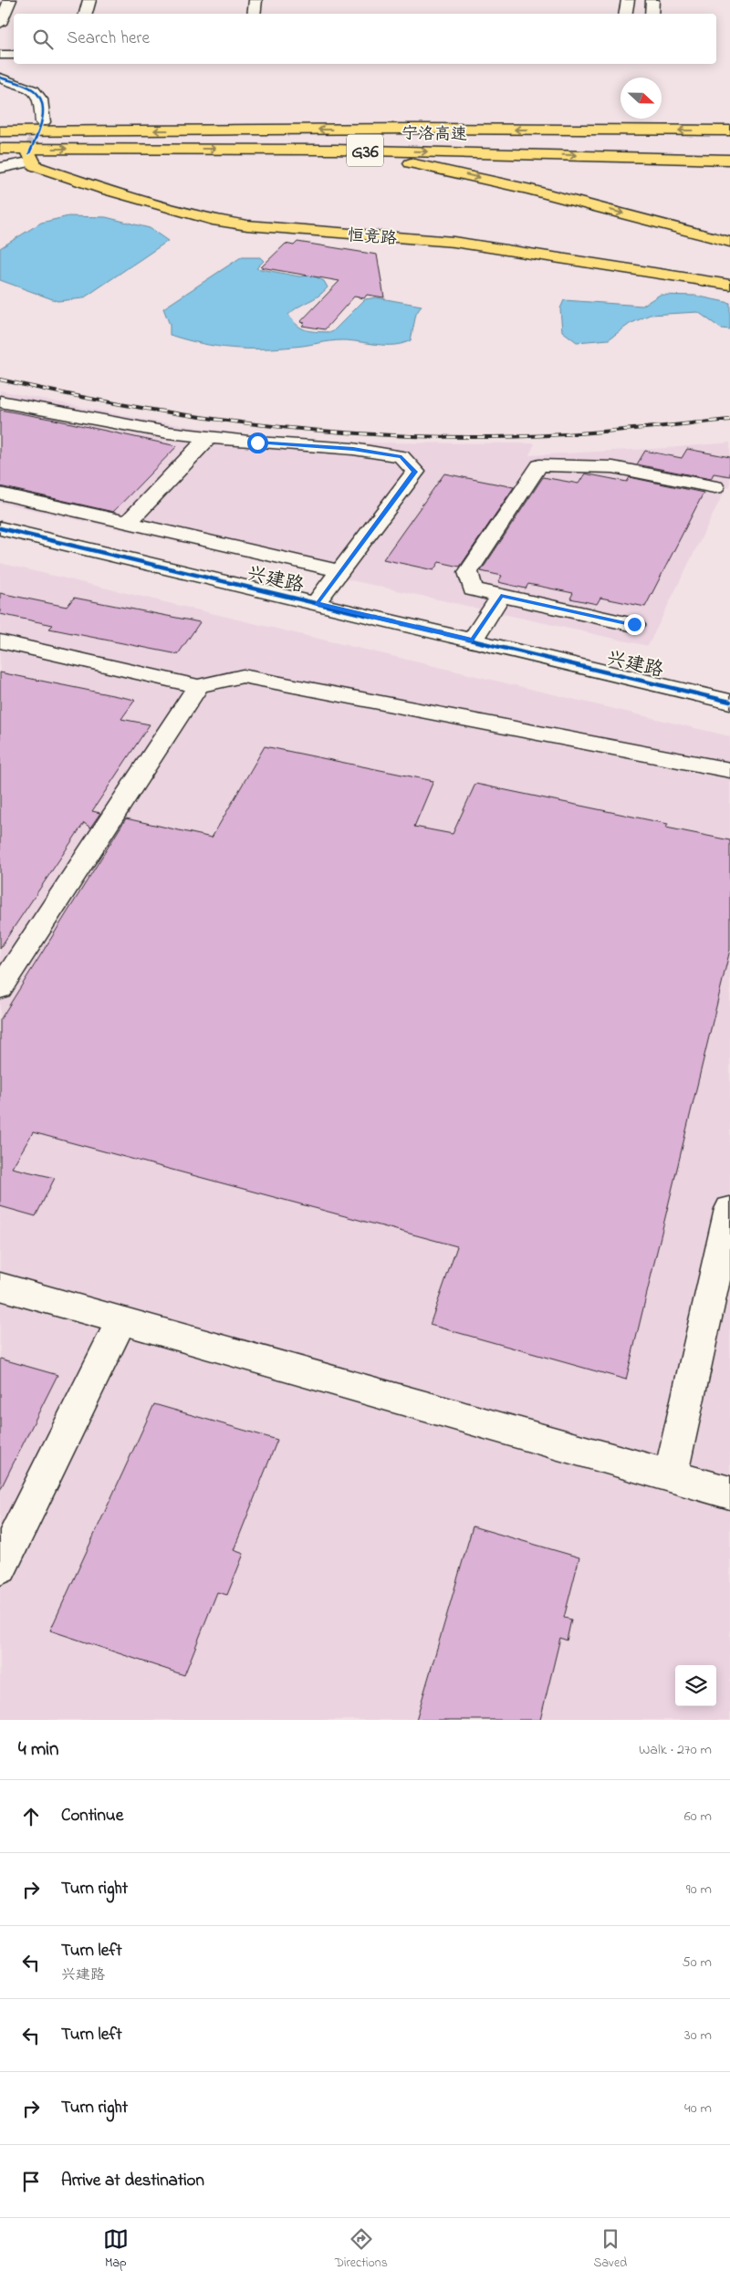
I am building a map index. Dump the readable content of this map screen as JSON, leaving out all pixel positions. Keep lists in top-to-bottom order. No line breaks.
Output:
{"streets":{"main road":["宁洛高速","G36","恒竞路"],"street":["兴建路"]},"north":"right","page":{"search":"Search here","heading":["4 min","Walk · 270 m"],"list":[["Continue","60 m"],["Turn right","90 m"],["Turn left","兴建路","50 m"],["Turn left","30 m"],["Turn right","40 m"],"Arrive at destination"],"nav":["Map","Directions","Saved"]}}
